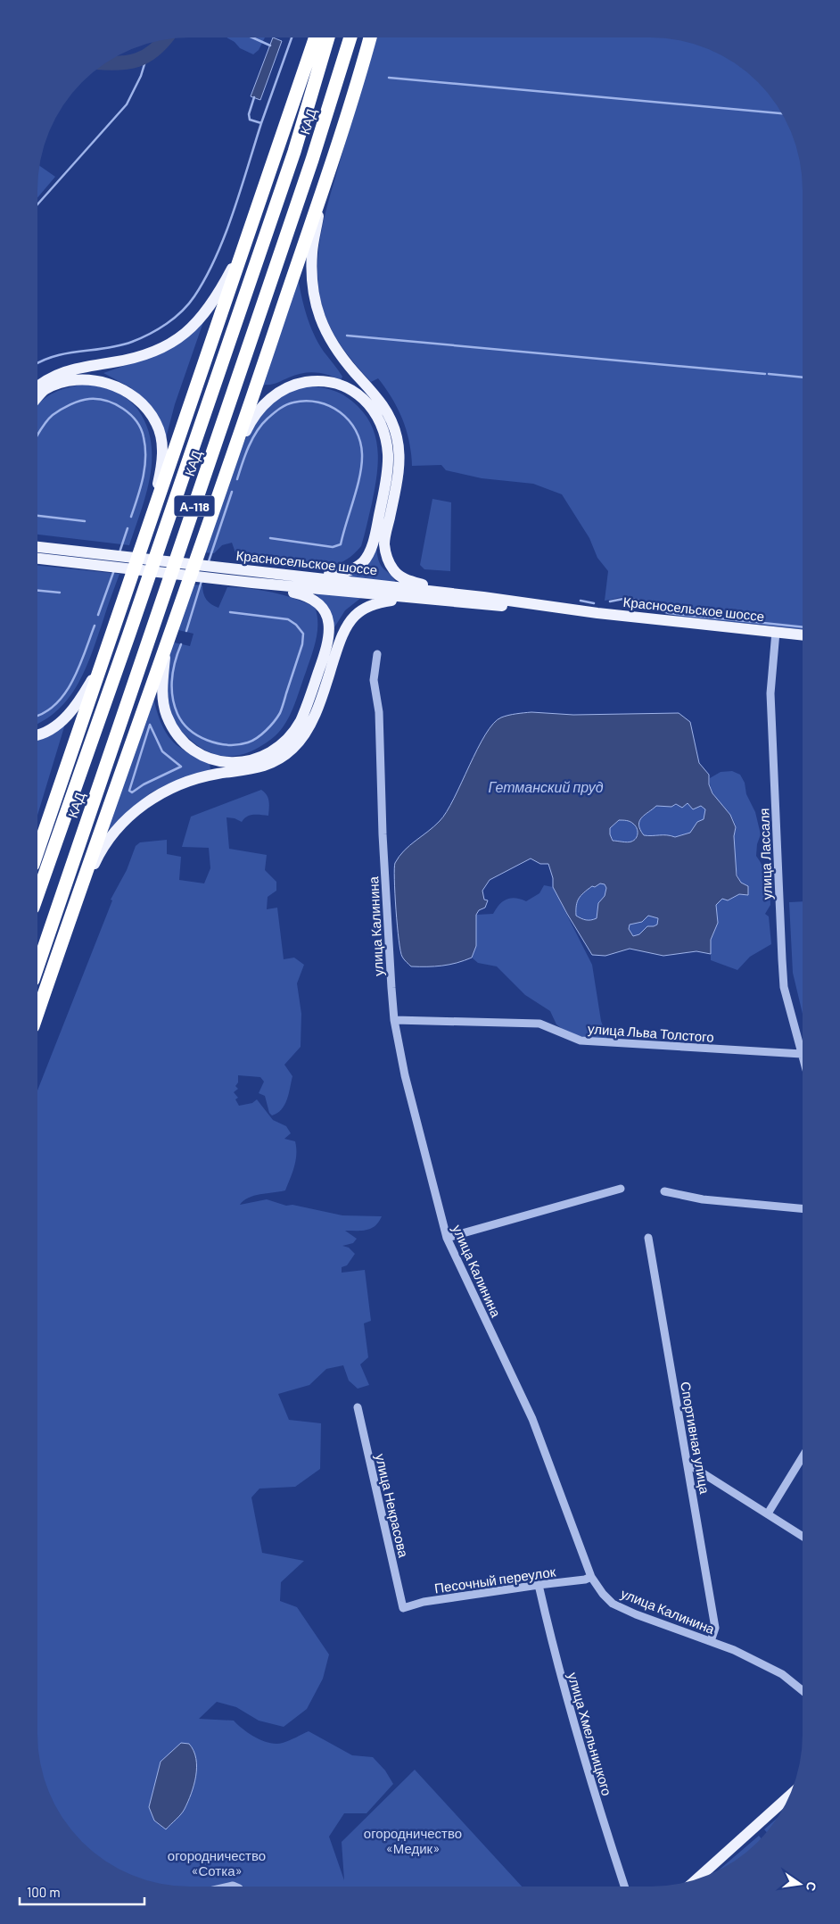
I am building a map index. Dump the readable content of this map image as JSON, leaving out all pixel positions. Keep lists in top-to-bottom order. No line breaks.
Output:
{"streets":{"highway":["КАД","А-118"],"main road":["Красносельское шоссе"],"street":["улица Лассаля","улица Калинина","улица Льва Толстого","Спортивная улица","улица Некрасова","Песочный переулок","улица Хмельницкого"]},"crossings":[["Красносельское шоссе","улица Лассаля"],["улица Лассаля","улица Льва Толстого"],["улица Калинина","улица Льва Толстого"],["улица Калинина","Спортивная улица"],["улица Калинина","Песочный переулок"],["улица Некрасова","Песочный переулок"],["Песочный переулок","улица Хмельницкого"]],"water":["Гетманский пруд"],"parks":["огородничество «Медик»","огородничество «Сотка»"],"scale_bar":"100 m","north":"right"}
